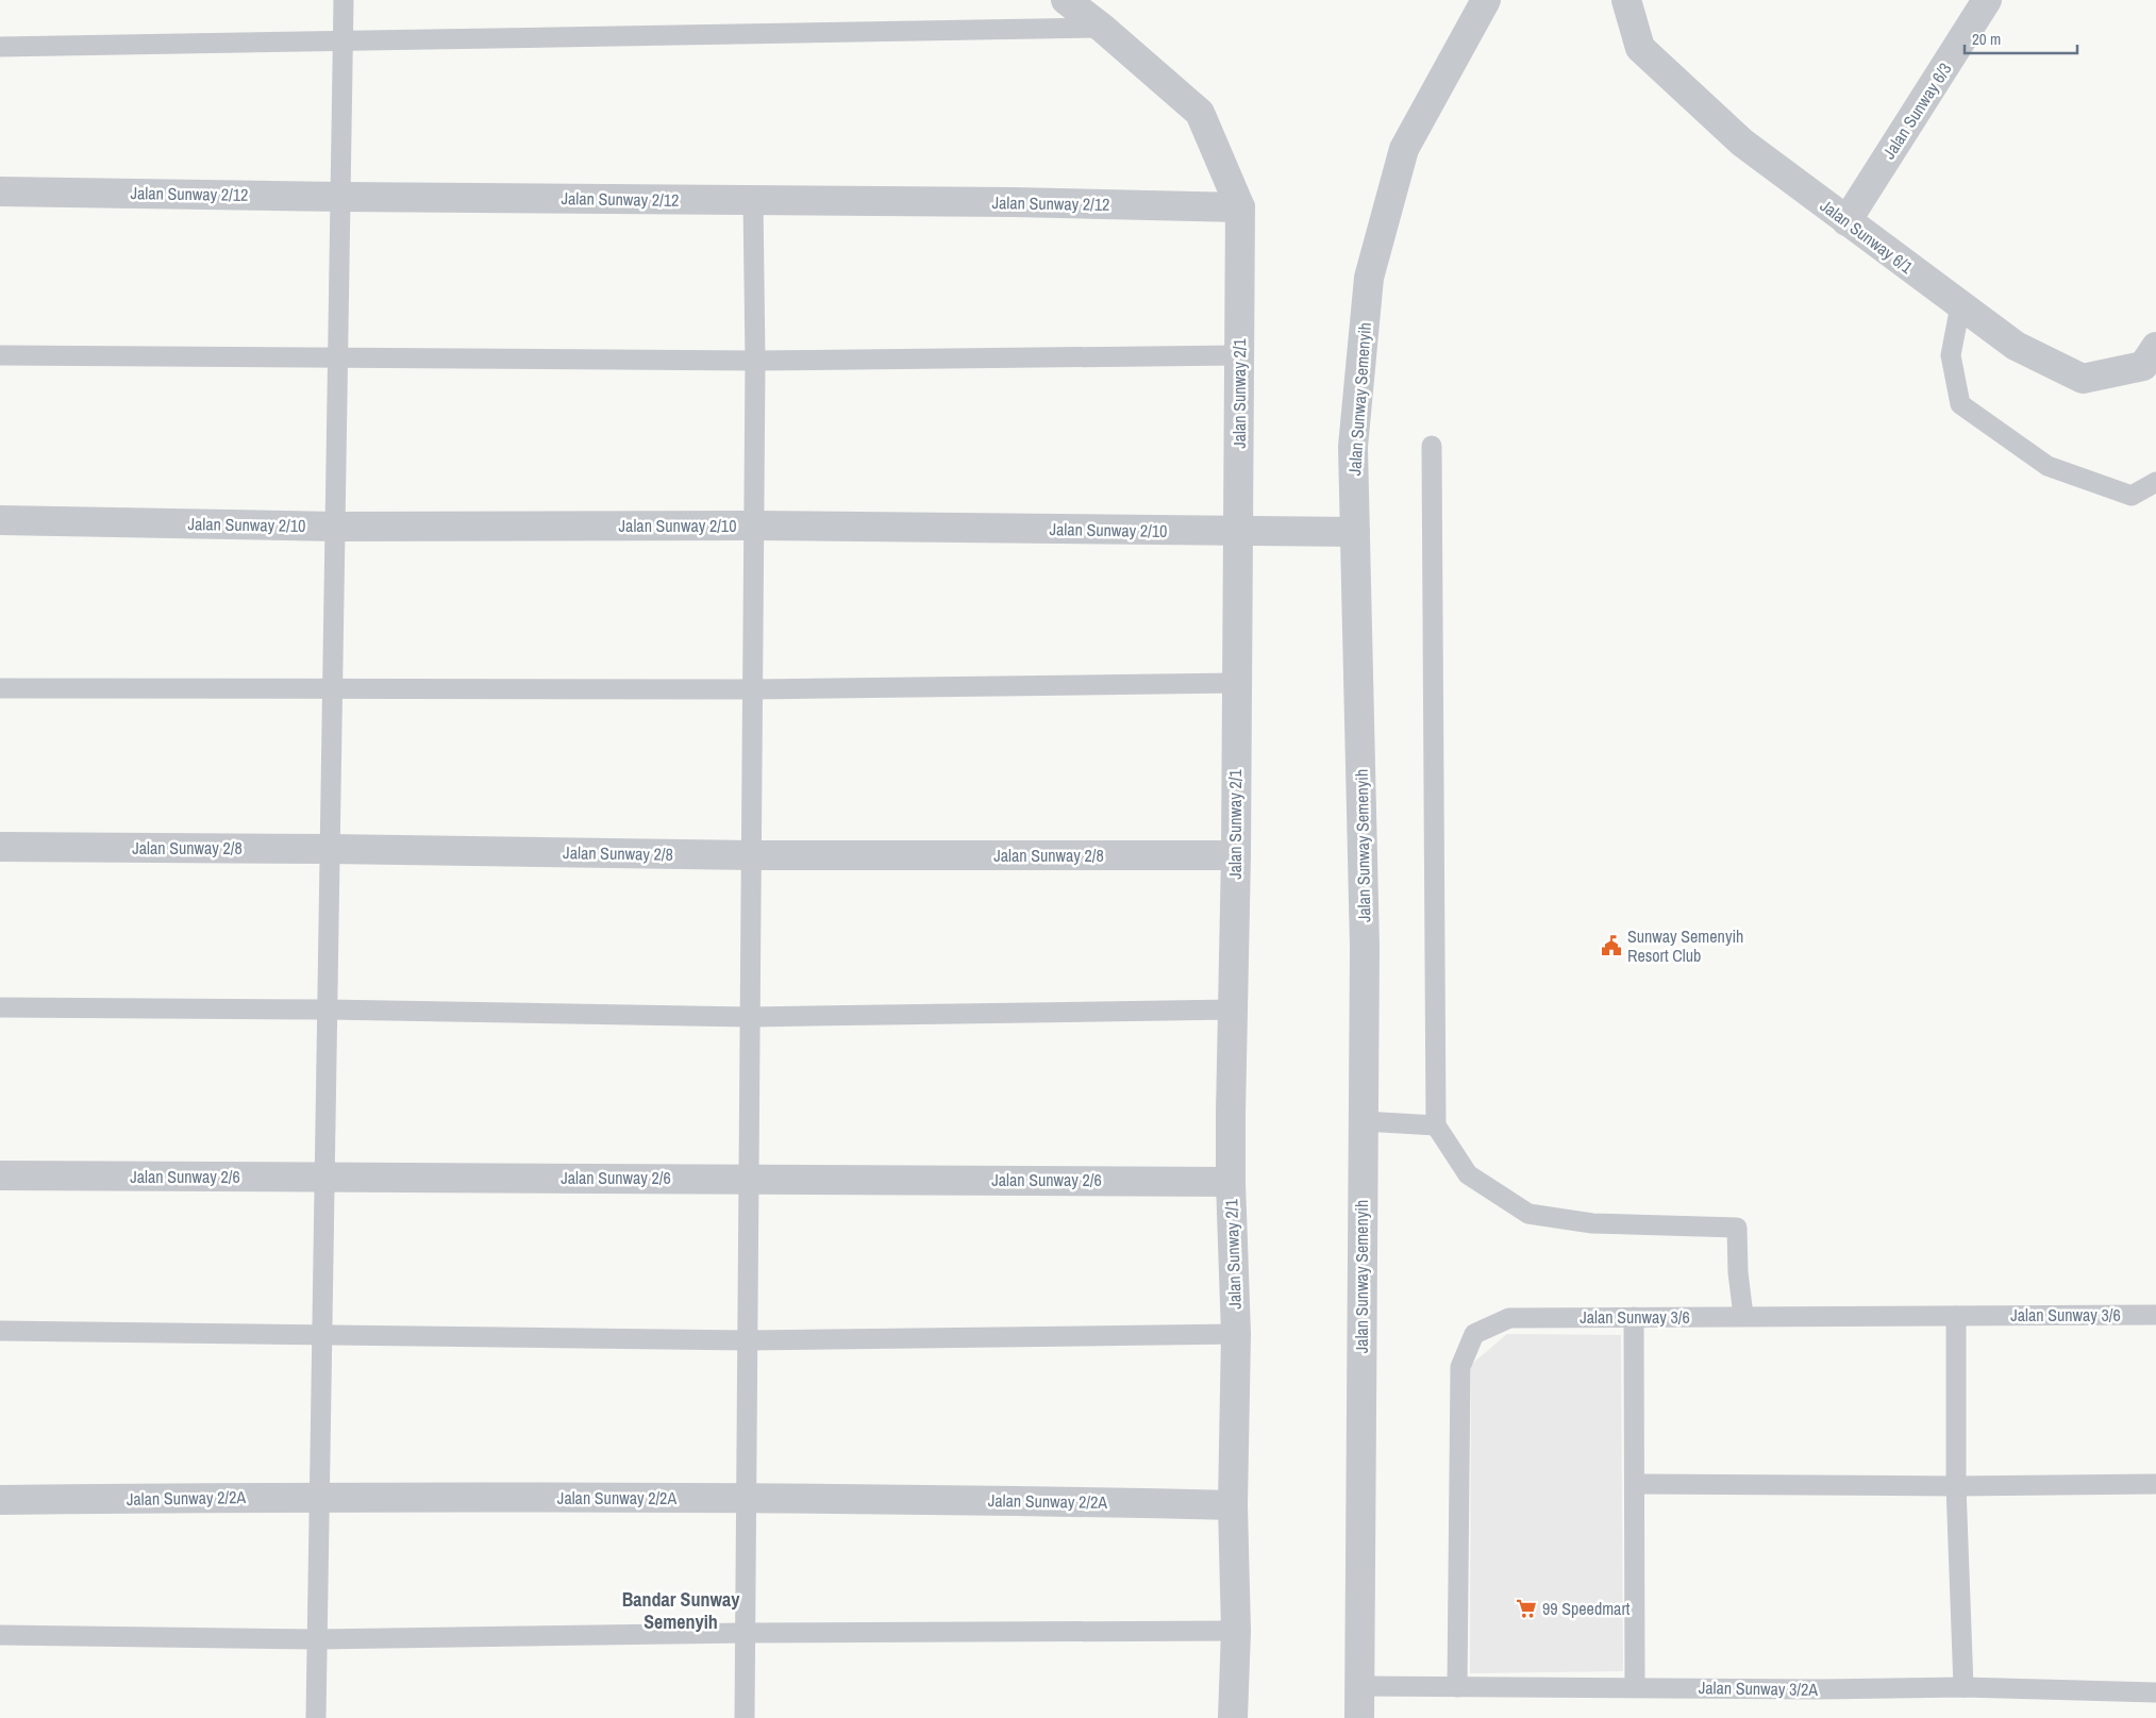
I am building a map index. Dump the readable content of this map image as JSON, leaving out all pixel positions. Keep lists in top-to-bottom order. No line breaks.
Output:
{"streets":{"street":["Jalan Sunway 6/3","Jalan Sunway 2/12","Jalan Sunway 6/1","Jalan Sunway 2/1","Jalan Sunway Semenyih","Jalan Sunway 2/10","Jalan Sunway 2/8","Jalan Sunway 2/6","Jalan Sunway 2/2A"],"lane":["Jalan Sunway 3/6","Jalan Sunway 3/2A"]},"crossings":[["Jalan Sunway 6/3","Jalan Sunway 6/1"],["Jalan Sunway 2/12","Jalan Sunway 2/1"],["Jalan Sunway 2/1","Jalan Sunway 2/10"],["Jalan Sunway 2/1","Jalan Sunway 2/8"],["Jalan Sunway 2/1","Jalan Sunway 2/6"],["Jalan Sunway 2/1","Jalan Sunway 2/2A"],["Jalan Sunway Semenyih","Jalan Sunway 2/10"],["Jalan Sunway Semenyih","Jalan Sunway 3/2A"],["Jalan Sunway 3/6","Jalan Sunway 3/2A"]],"districts":["Bandar Sunway Semenyih"],"places":{"public building":["Sunway Semenyih Resort Club"],"supermarket":["99 Speedmart"]},"scale_bar":"20 m"}
